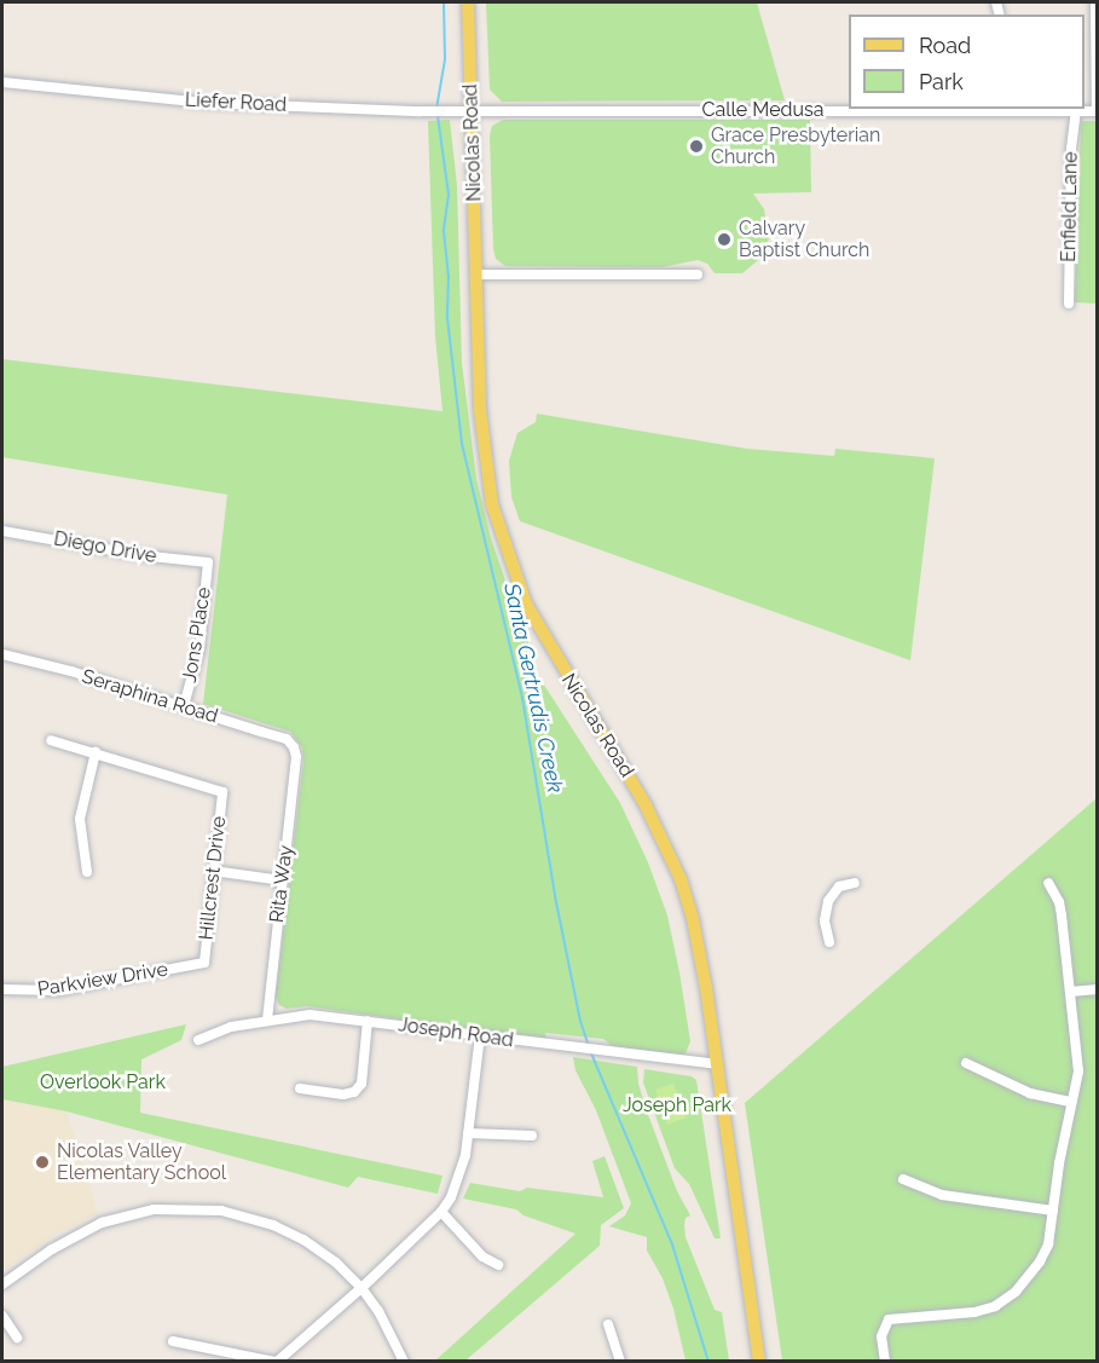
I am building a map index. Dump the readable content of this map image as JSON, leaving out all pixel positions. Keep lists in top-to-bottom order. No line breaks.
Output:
{"streets":{"main road":["Nicolas Road"],"street":["Liefer Road","Calle Medusa","Enfield Lane","Diego Drive","Jons Place","Seraphina Road","Hillcrest Drive","Rita Way","Parkview Drive","Joseph Road"]},"crossings":[["Liefer Road","Calle Medusa"],["Liefer Road","Nicolas Road"],["Calle Medusa","Nicolas Road"],["Calle Medusa","Enfield Lane"],["Nicolas Road","Joseph Road"],["Diego Drive","Jons Place"],["Jons Place","Seraphina Road"],["Seraphina Road","Rita Way"],["Hillcrest Drive","Parkview Drive"],["Rita Way","Joseph Road"]],"water":["Santa Gertrudis Creek"],"parks":["Overlook Park","Joseph Park"],"places":["Grace Presbyterian Church","Calvary Baptist Church","Nicolas Valley Elementary School"],"legend":["Road","Park"]}
